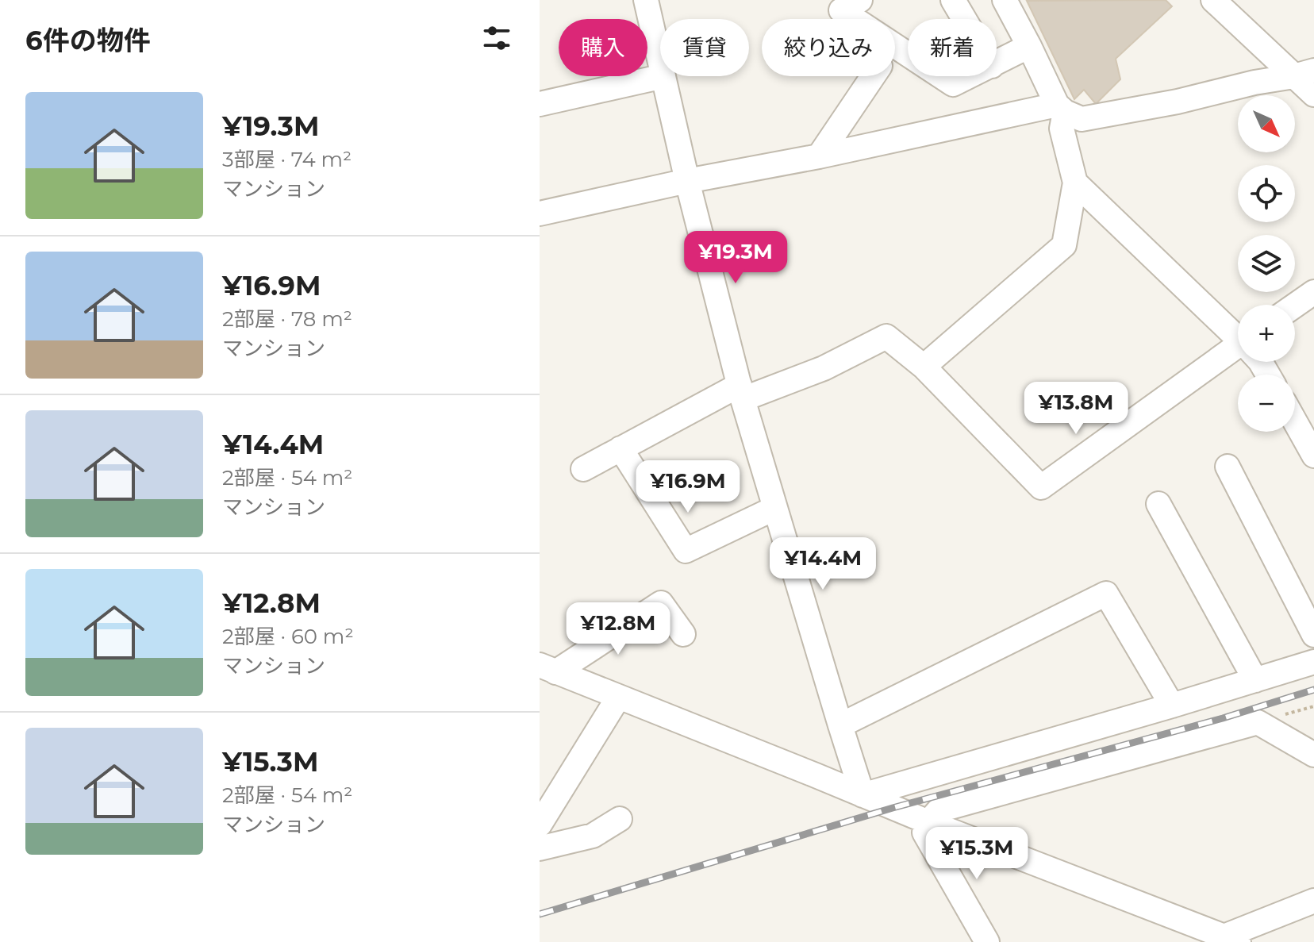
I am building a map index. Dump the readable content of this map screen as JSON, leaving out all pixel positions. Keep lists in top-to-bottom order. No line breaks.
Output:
{"north":"bottom right","page":{"heading":"6件の物件","chip":["購入","賃貸","絞り込み","新着"],"list":[{"name":"¥19.3M","note":"3部屋 · 74 m² · マンション"},{"name":"¥16.9M","note":"2部屋 · 78 m² · マンション"},{"name":"¥14.4M","note":"2部屋 · 54 m² · マンション"},{"name":"¥12.8M","note":"2部屋 · 60 m² · マンション"},{"name":"¥15.3M","note":"2部屋 · 54 m² · マンション"}],"map_buttons":["+","−"],"price":["¥19.3M","¥13.8M","¥16.9M","¥14.4M","¥12.8M","¥15.3M"]}}
